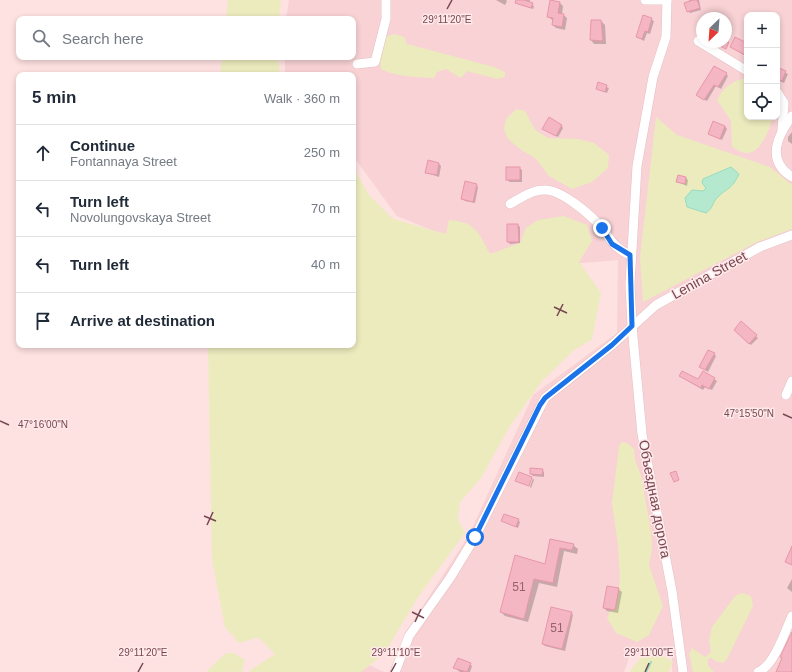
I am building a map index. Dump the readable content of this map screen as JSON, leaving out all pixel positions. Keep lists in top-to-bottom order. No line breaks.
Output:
{"streets":{"street":["Lenina Street","Объездная дорога"]},"crossings":[["Lenina Street","Объездная дорога"]],"house_numbers":["51","51"],"north":"bottom left","page":{"map_buttons":["+","−"],"search":"Search here","heading":["5 min","Walk · 360 m"],"list":[["Continue","Fontannaya Street","250 m"],["Turn left","Novolungovskaya Street","70 m"],["Turn left","40 m"],"Arrive at destination"]},"coordinates":["29°11'20\"E","47°15'50\"N","47°16'00\"N","29°11'10\"E","29°11'00\"E"]}
